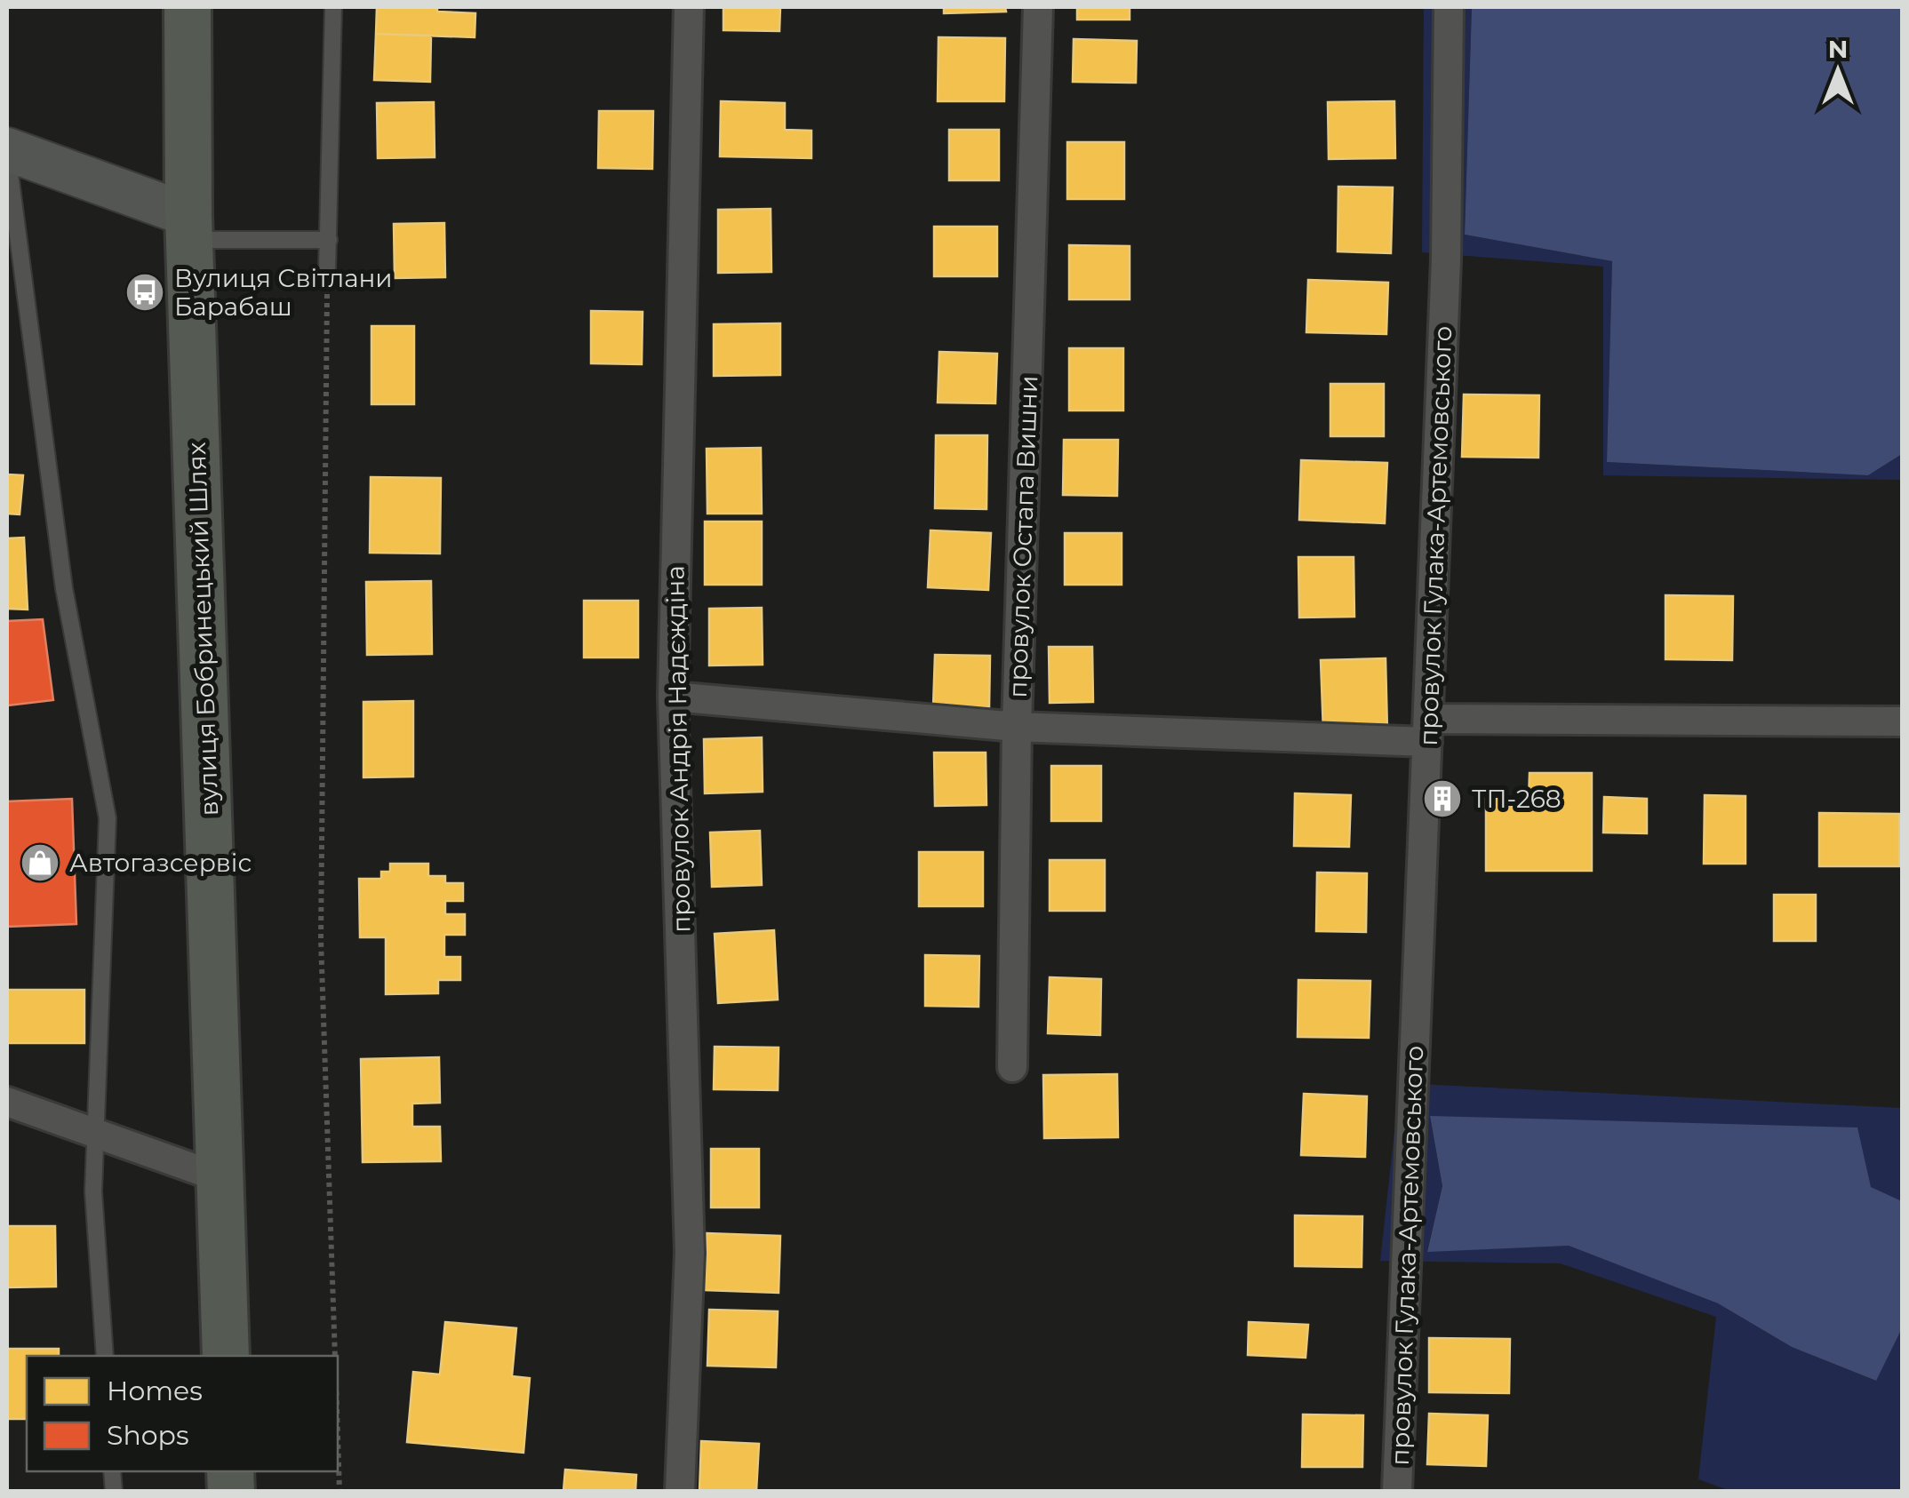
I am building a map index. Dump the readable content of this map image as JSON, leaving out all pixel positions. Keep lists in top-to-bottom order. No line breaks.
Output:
{"streets":{"main road":["вулиця Бобринецький Шлях"],"street":["провулок Гулака-Артемовського","провулок Остапа Вишни","провулок Андрія Надєждіна"]},"places":{"bus stop":["Вулиця Світлани Барабаш"],"building":["ТП-268"],"shop":["Автогазсервіс"]},"legend":["Homes","Shops"],"north":"top"}
